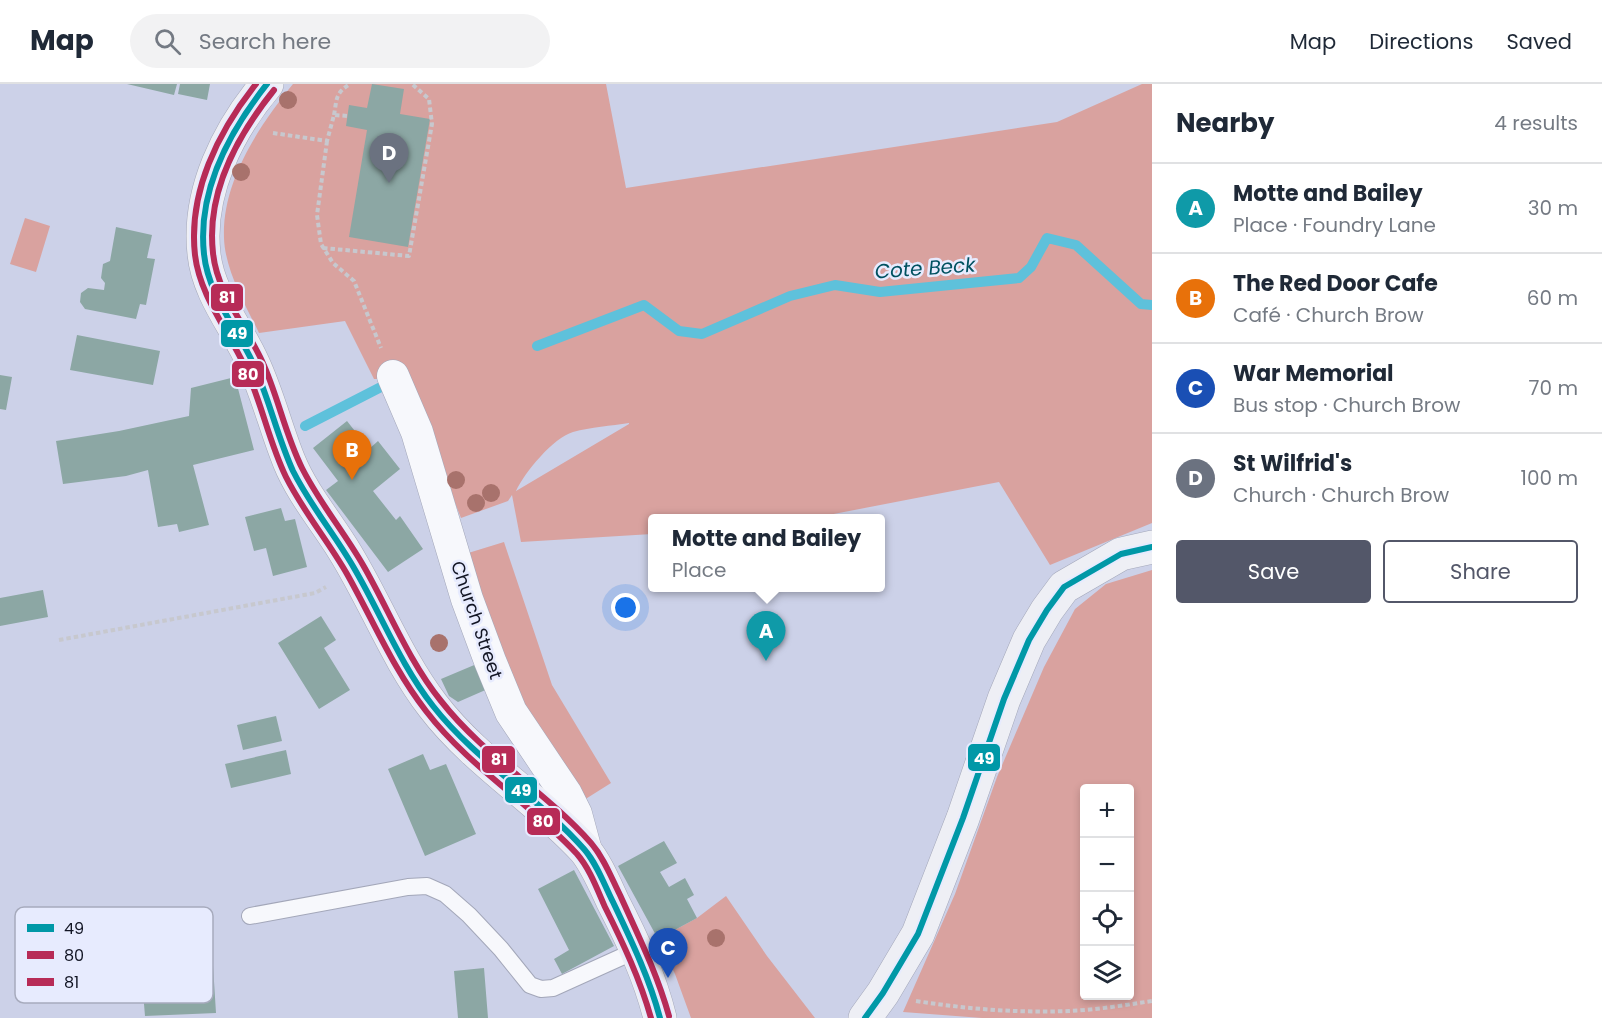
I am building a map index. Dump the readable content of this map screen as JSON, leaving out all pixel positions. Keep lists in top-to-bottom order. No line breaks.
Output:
{"streets":{"street":["Church Street"]},"water":["Cote Beck"],"lines":["transit line 49","transit line 80","transit line 81"],"legend":["49","80","81"],"page":{"header":"Map","search":"Search here","nav":["Map","Directions","Saved"],"heading":["Nearby","4 results"],"pins":["D","B","A","C"],"list":[{"mark":"A","name":"Motte and Bailey","note":"Place · Foundry Lane","value":"30 m"},{"mark":"B","name":"The Red Door Cafe","note":"Café · Church Brow","value":"60 m"},{"mark":"C","name":"War Memorial","note":"Bus stop · Church Brow","value":"70 m"},{"mark":"D","name":"St Wilfrid's","note":"Church · Church Brow","value":"100 m"}],"popup":["Motte and Bailey","Place"],"buttons":["Save","Share"],"map_buttons":["+","−"]}}
